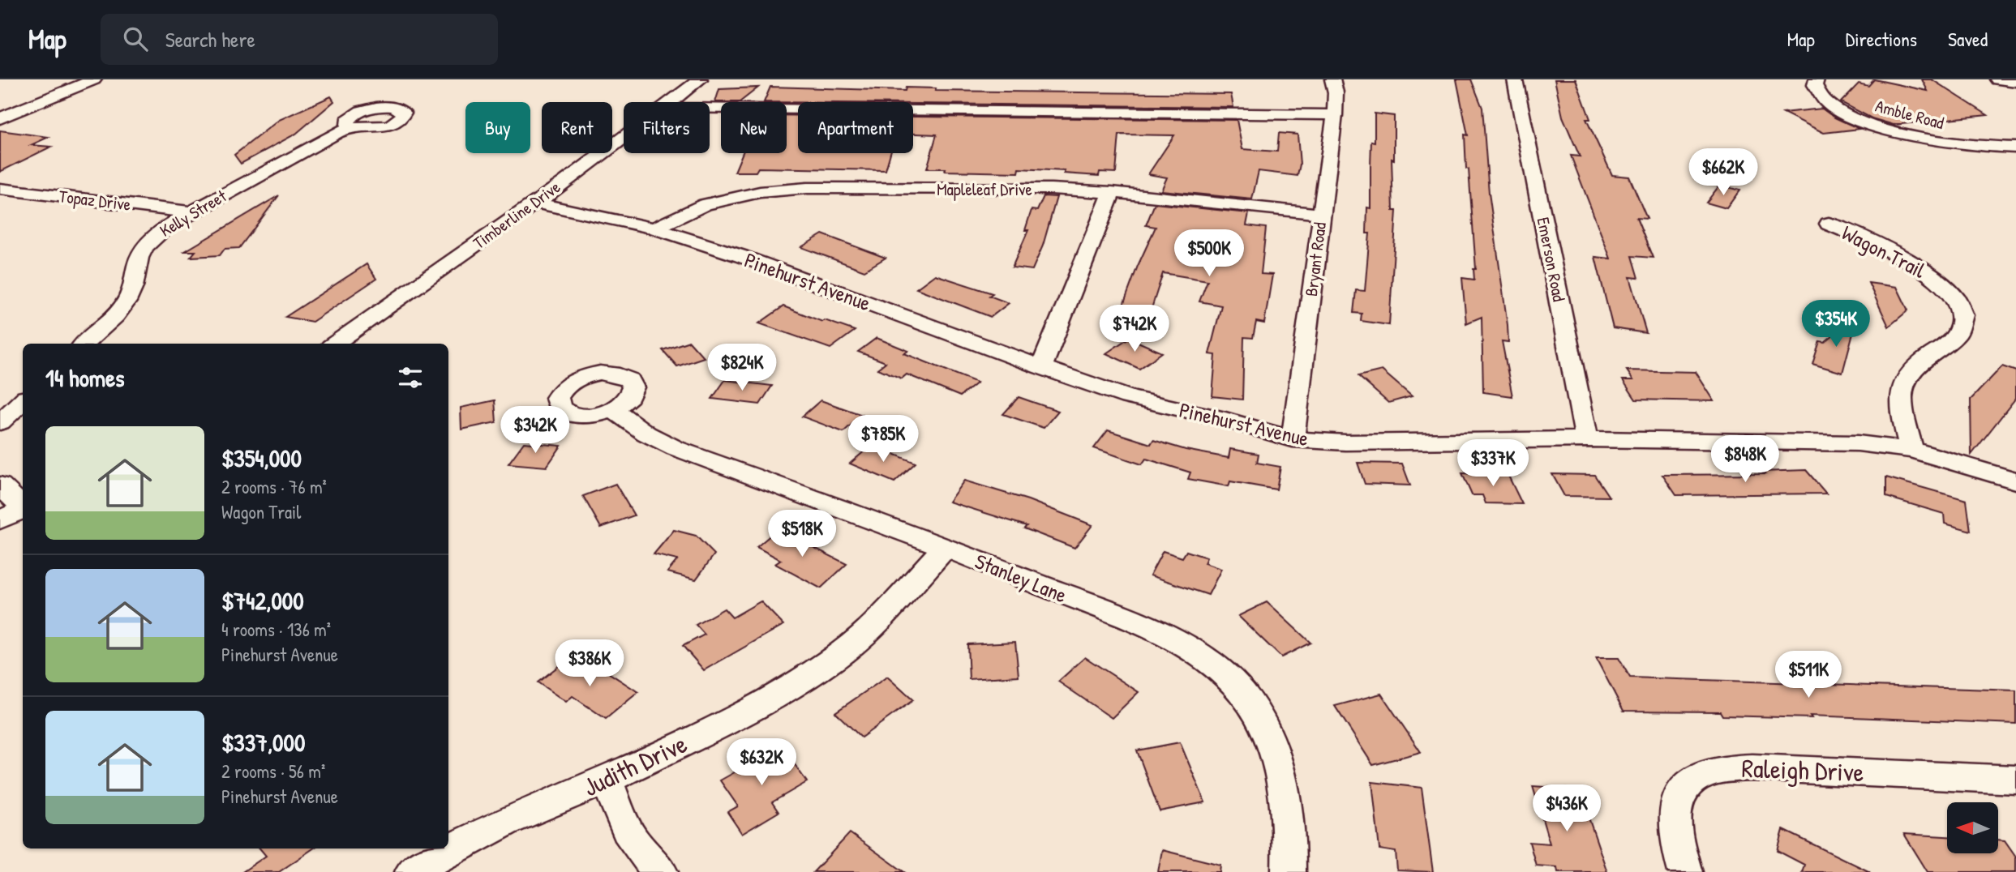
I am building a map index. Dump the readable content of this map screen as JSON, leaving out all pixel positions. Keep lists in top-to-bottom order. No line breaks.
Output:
{"streets":{"street":["Amble Road","Mapleleaf Drive","Topaz Drive","Kelly Street","Timberline Drive","Wagon Trail","Bryant Road","Emerson Road","Pinehurst Avenue","Stanley Lane","Judith Drive","Raleigh Drive"]},"crossings":[["Mapleleaf Drive","Bryant Road"],["Mapleleaf Drive","Pinehurst Avenue"],["Topaz Drive","Kelly Street"],["Timberline Drive","Pinehurst Avenue"],["Wagon Trail","Pinehurst Avenue"],["Bryant Road","Pinehurst Avenue"],["Emerson Road","Pinehurst Avenue"],["Stanley Lane","Judith Drive"]],"north":"left","page":{"header":"Map","search":"Search here","nav":["Map","Directions","Saved"],"chip":["Buy","Rent","Filters","New","Apartment"],"price":["$662K","$500K","$354K","$742K","$824K","$342K","$785K","$848K","$337K","$518K","$386K","$511K","$632K","$436K"],"heading":"14 homes","list":[{"name":"$354,000","note":"2 rooms · 76 m² · Wagon Trail"},{"name":"$742,000","note":"4 rooms · 136 m² · Pinehurst Avenue"},{"name":"$337,000","note":"2 rooms · 56 m² · Pinehurst Avenue"}]}}
